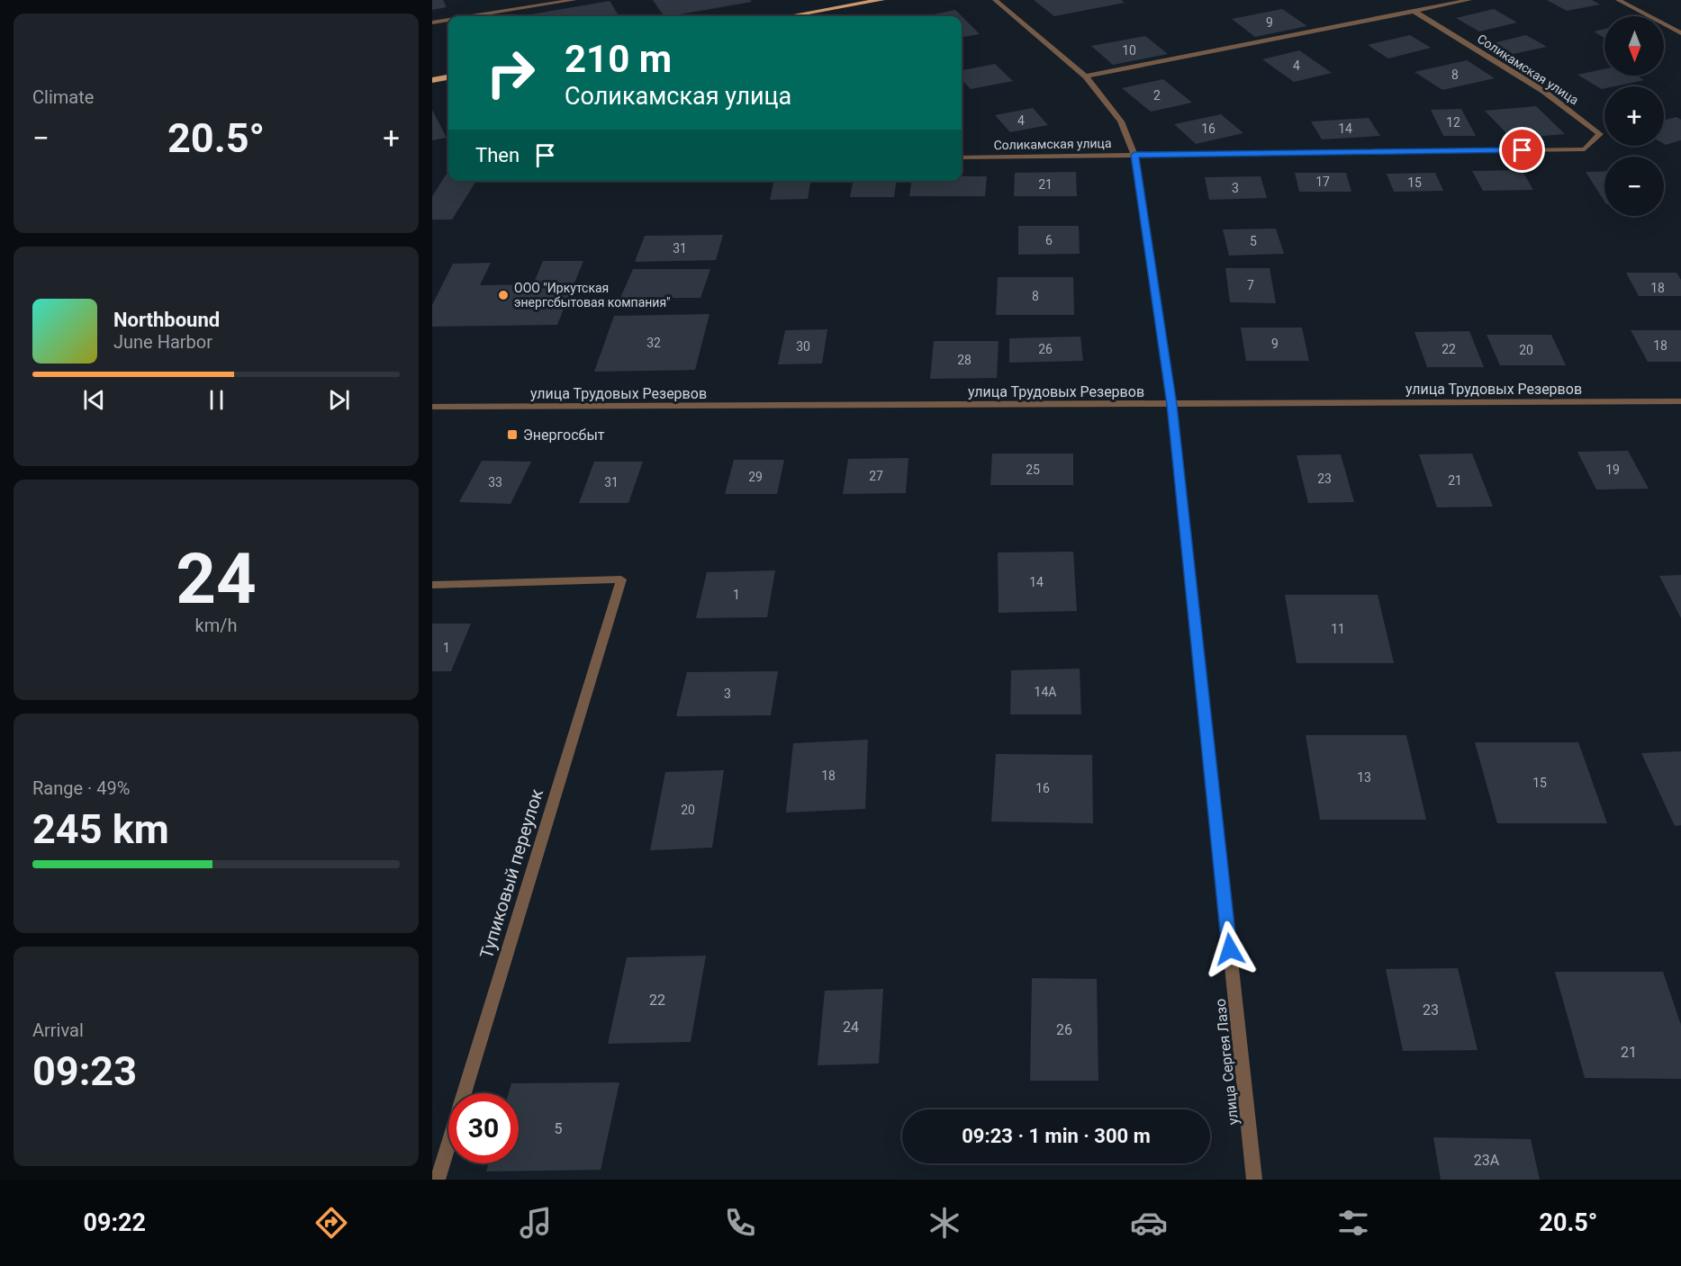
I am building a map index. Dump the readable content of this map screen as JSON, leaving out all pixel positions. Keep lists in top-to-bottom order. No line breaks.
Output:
{"streets":{"street":["Соликамская улица","улица Трудовых Резервов","Тупиковый переулок","улица Сергея Лазо"]},"crossings":[["Соликамская улица","улица Сергея Лазо"],["улица Трудовых Резервов","улица Сергея Лазо"]],"places":{"other":["ООО \"Иркутская энергсбытовая компания\""],"transit":["Энергосбыт"]},"house_numbers":["9","10","4","8","2","4","12","16","14","17","15","21","3","6","5","31","7","18","8","32","9","18","30","26","22","20","28","25","19","27","29","23","21","33","31","14","1","11","1","14А","3","18","13","15","16","20","22","23","24","26","21","5","23А"],"north":"bottom","page":{"tile":["Climate",["24","km/h"],["Range · 49%","245 km"],["Arrival","09:23"]],"map_buttons":["+","−"],"turn":["210 m","Соликамская улица"],"heat":["−","20.5°","+"],"then":"Then","song":["Northbound","June Harbor"],"limit":"30","trip":"09:23 · 1 min · 300 m","tabs":["09:22","20.5°"]}}
